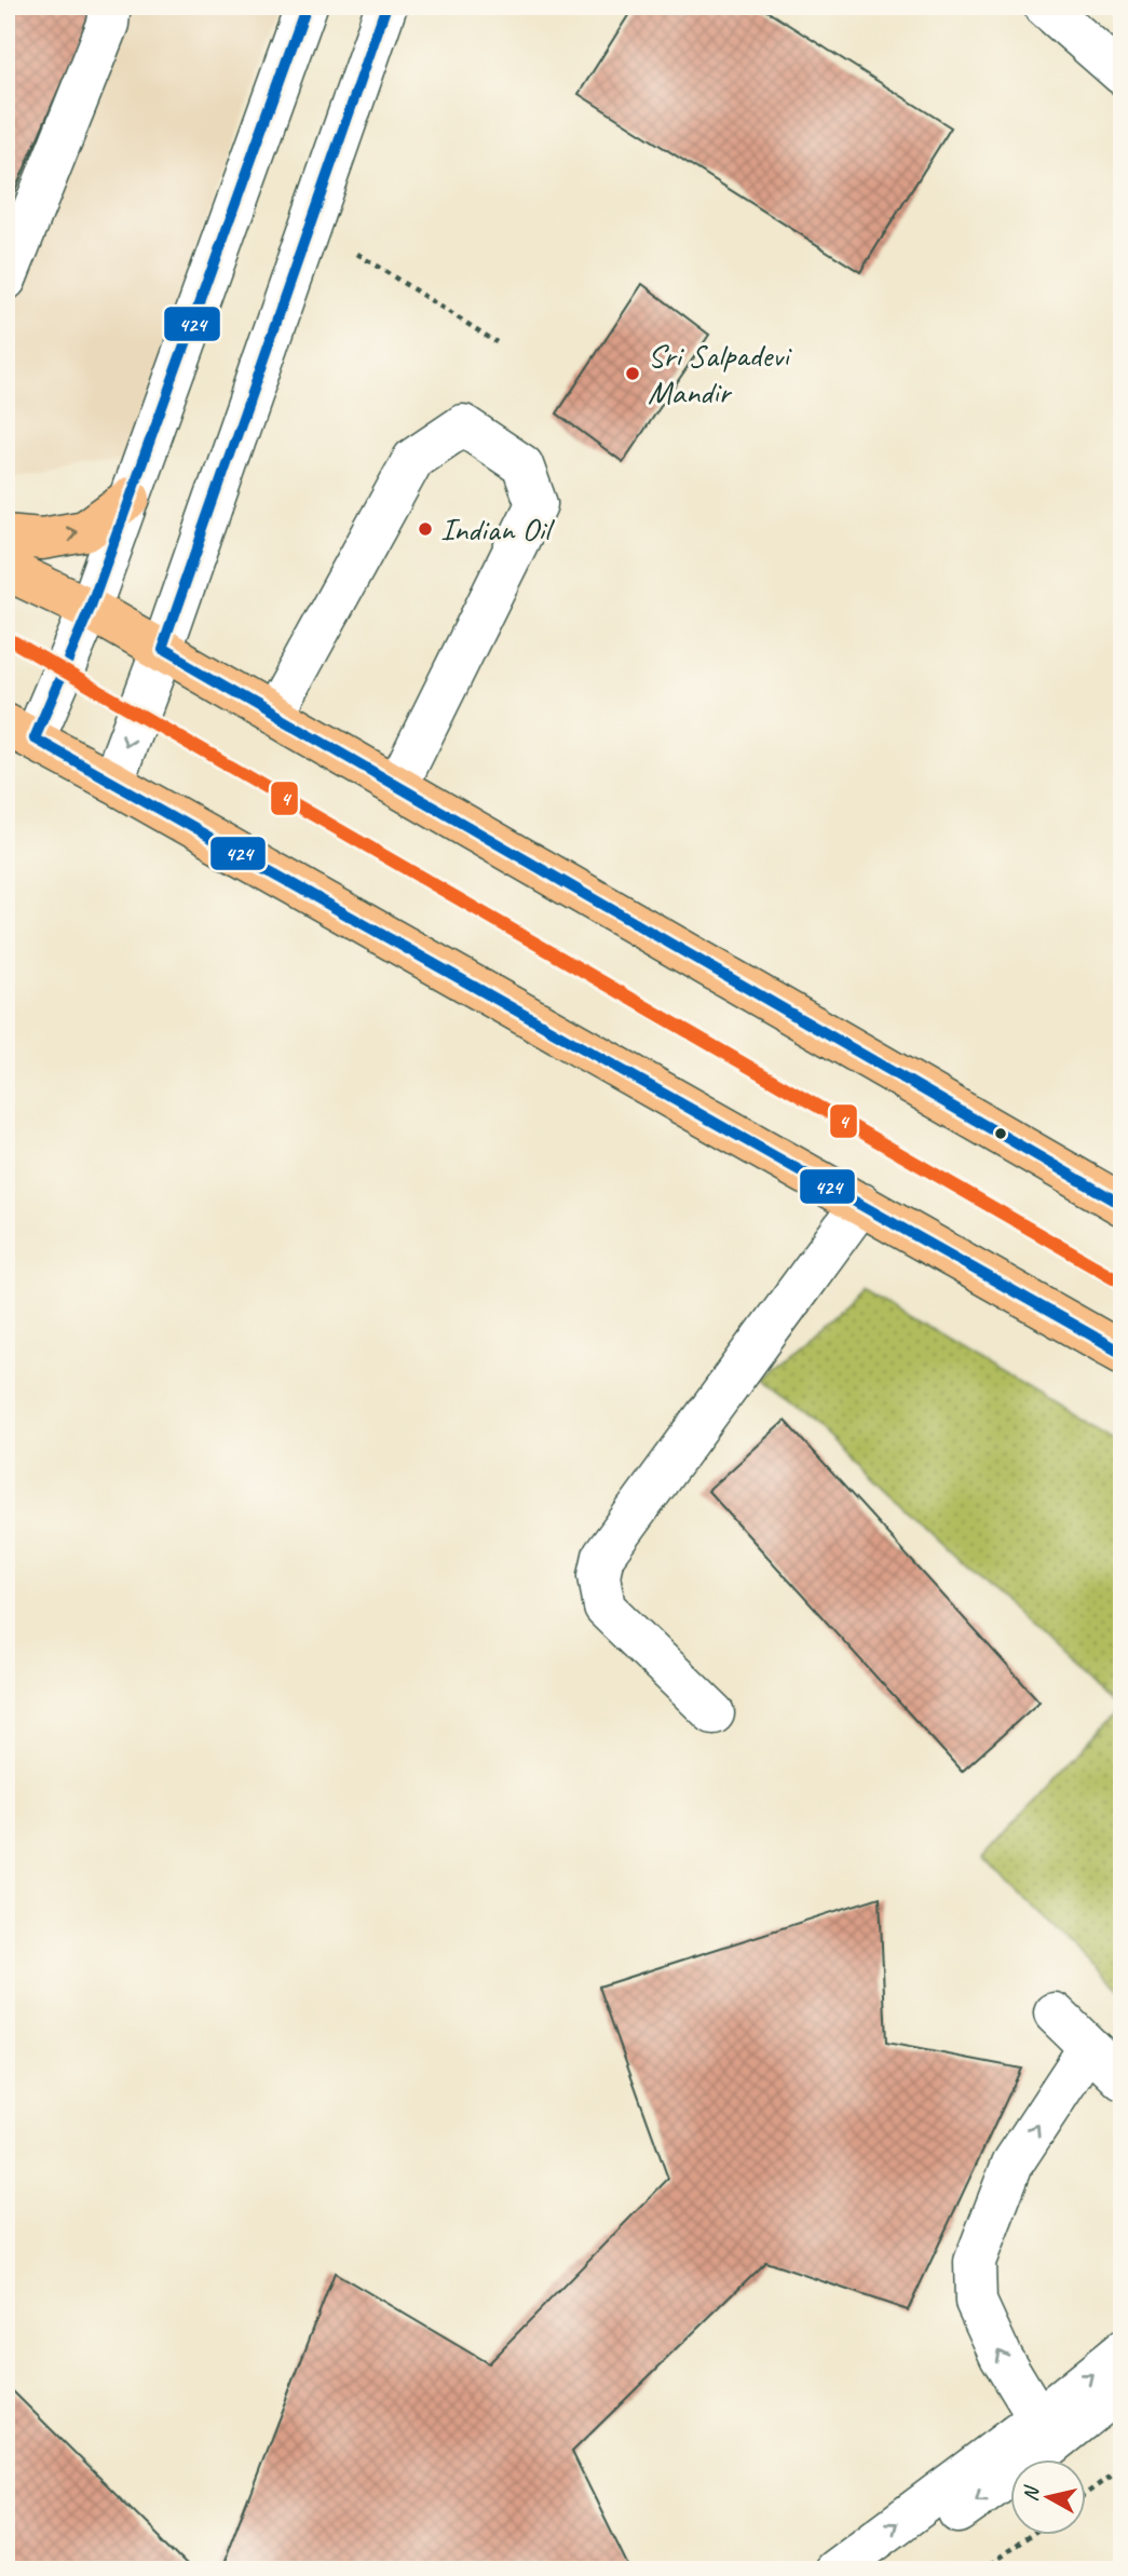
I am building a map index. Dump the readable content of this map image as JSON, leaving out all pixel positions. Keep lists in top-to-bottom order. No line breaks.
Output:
{"places":["Sri Salpadevi Mandir","Indian Oil"],"lines":["transit line 424","transit line 4"],"north":"left"}
